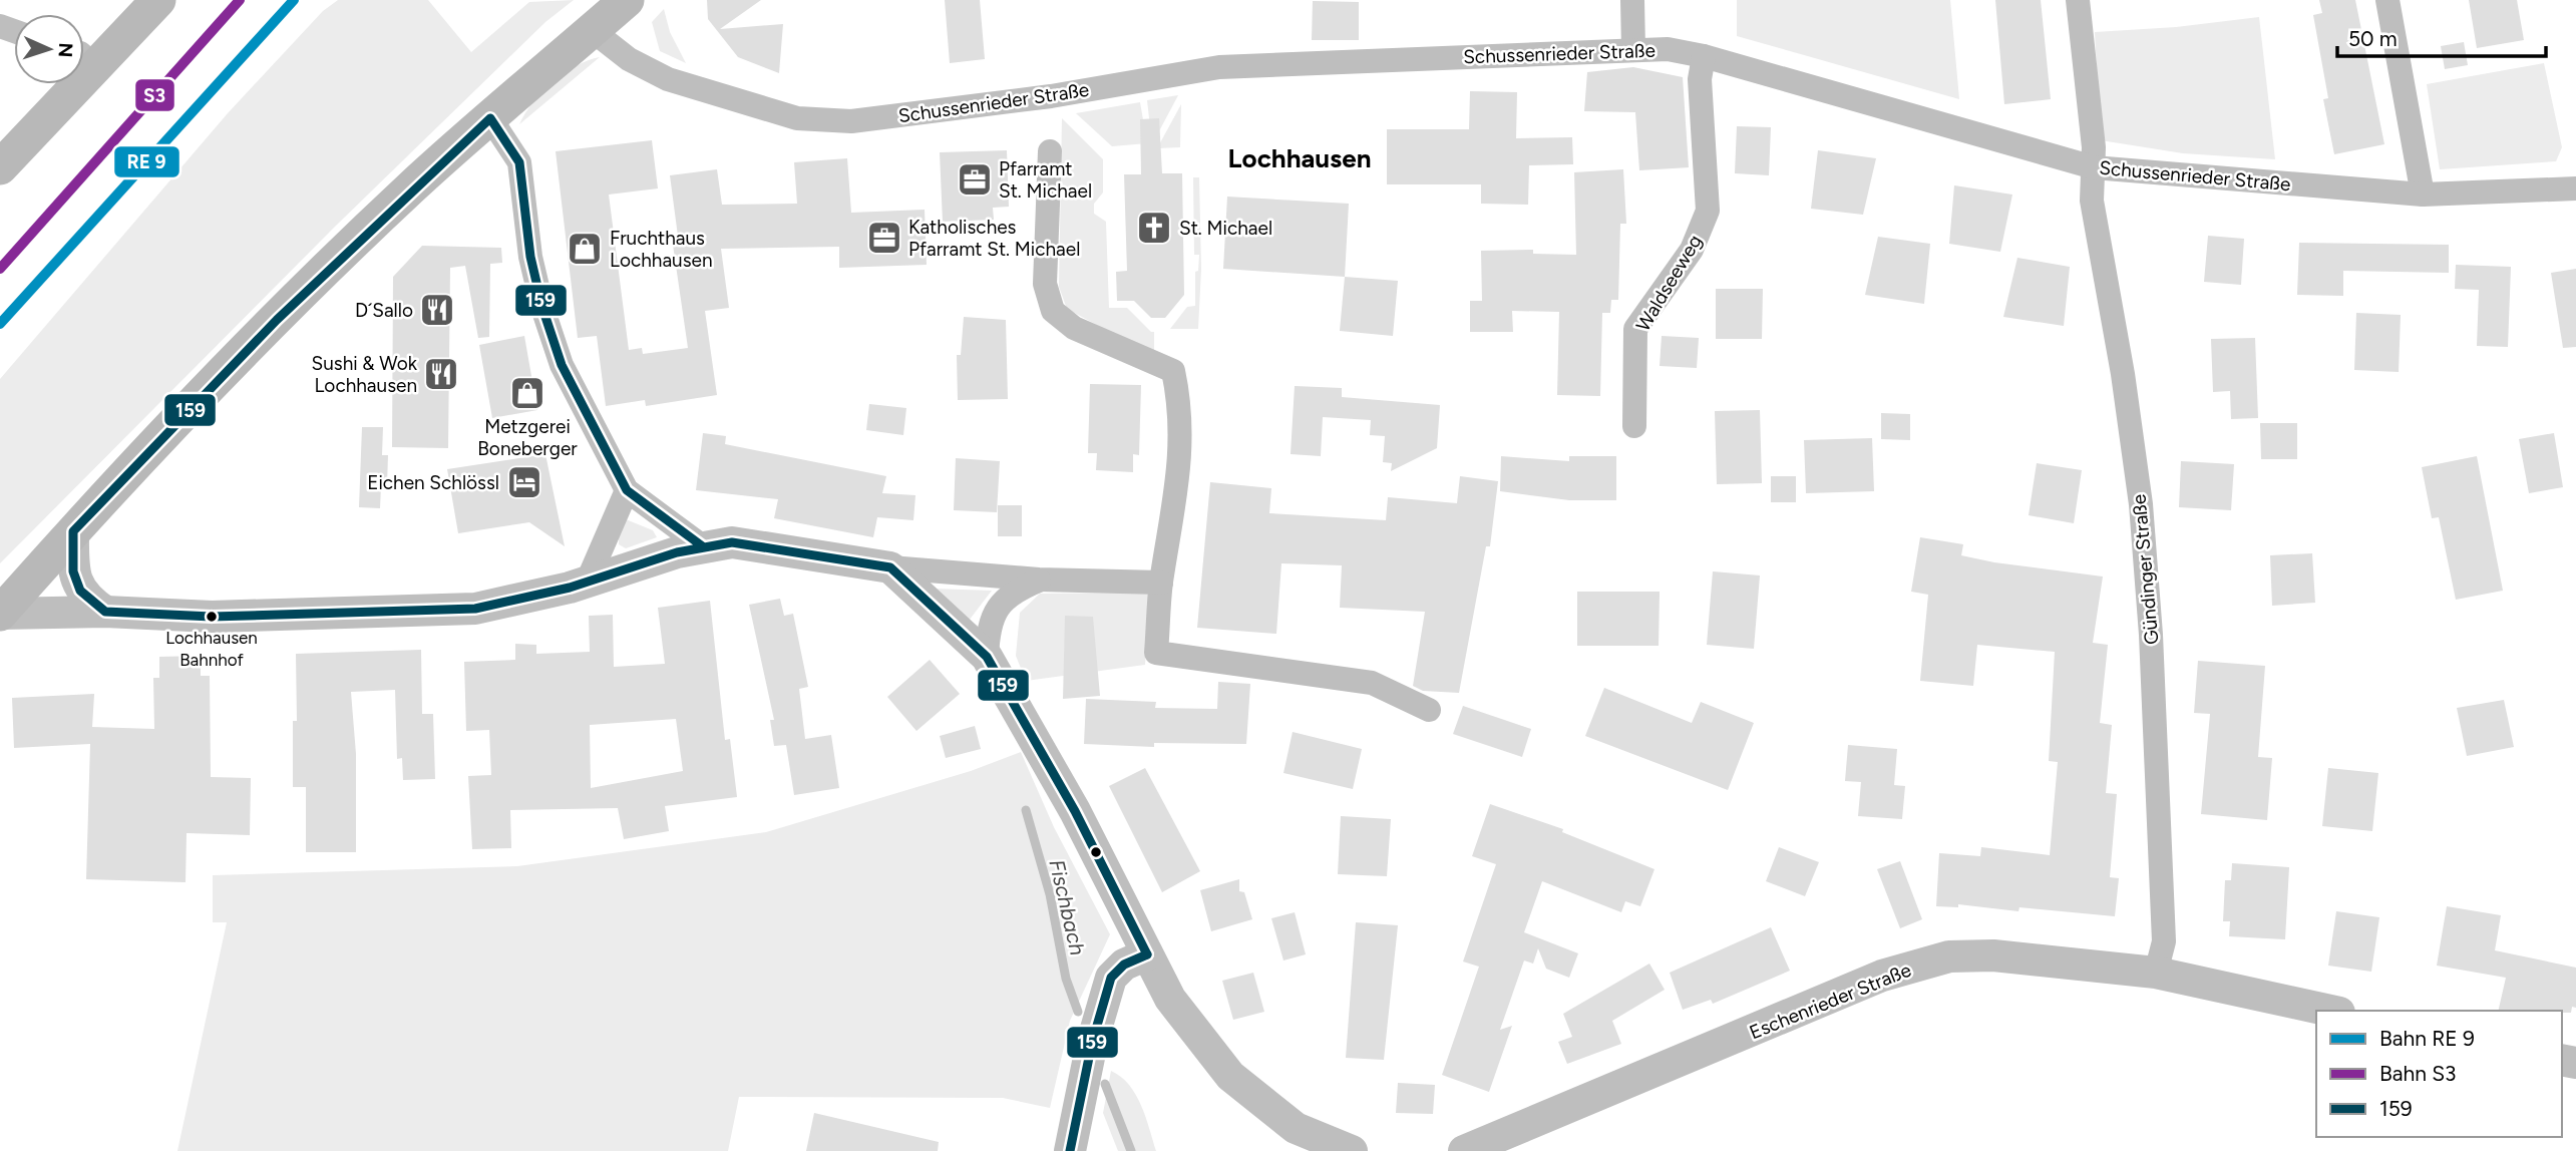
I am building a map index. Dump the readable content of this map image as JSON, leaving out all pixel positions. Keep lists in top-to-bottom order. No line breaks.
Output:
{"streets":{"street":["Schussenrieder Straße","Waldseeweg","Gündinger Straße","Eschenrieder Straße"]},"crossings":[["Schussenrieder Straße","Waldseeweg"],["Schussenrieder Straße","Gündinger Straße"],["Gündinger Straße","Eschenrieder Straße"]],"districts":["Lochhausen"],"water":["Fischbach"],"places":{"office":["Pfarramt St. Michael","Katholisches Pfarramt St. Michael"],"church":["St. Michael"],"shop":["Fruchthaus Lochhausen","Metzgerei Boneberger"],"restaurant":["D´Sallo","Sushi & Wok Lochhausen"],"hotel":["Eichen Schlössl"],"other":["Lochhausen Bahnhof"]},"lines":["rail line S3","transit line 159"],"legend":["Bahn RE 9","Bahn S3","159"],"scale_bar":"50 m","north":"right"}
